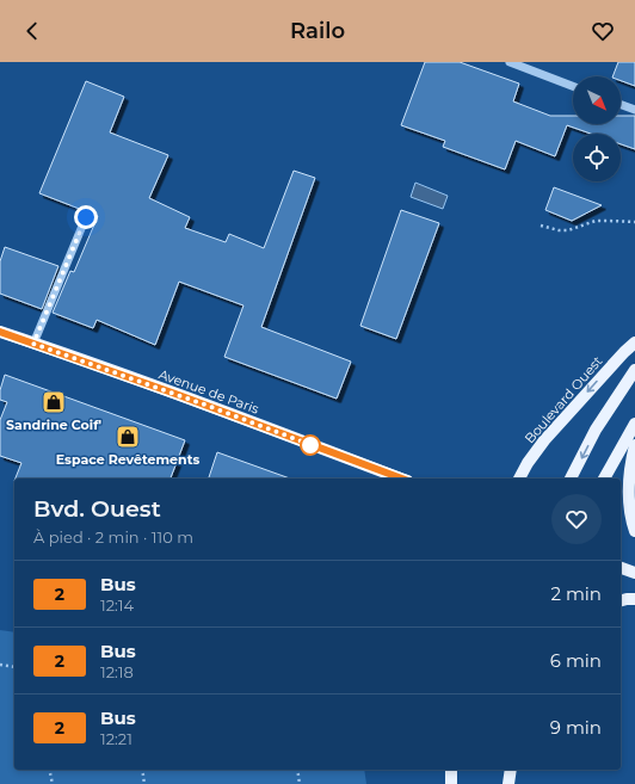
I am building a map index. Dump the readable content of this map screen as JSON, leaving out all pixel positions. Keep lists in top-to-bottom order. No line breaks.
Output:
{"streets":{"main road":["Avenue de Paris","Boulevard Ouest"]},"places":{"shop":["Sandrine Coif'","Espace Revêtements"]},"lines":["bus line 2"],"north":"bottom right","page":{"header":"Railo","heading":["Bvd. Ouest","À pied · 2 min · 110 m"],"list":[{"mark":"2","name":"Bus","note":"12:14","value":"2 min"},{"mark":"2","name":"Bus","note":"12:18","value":"6 min"},{"mark":"2","name":"Bus","note":"12:21","value":"9 min"}]}}
